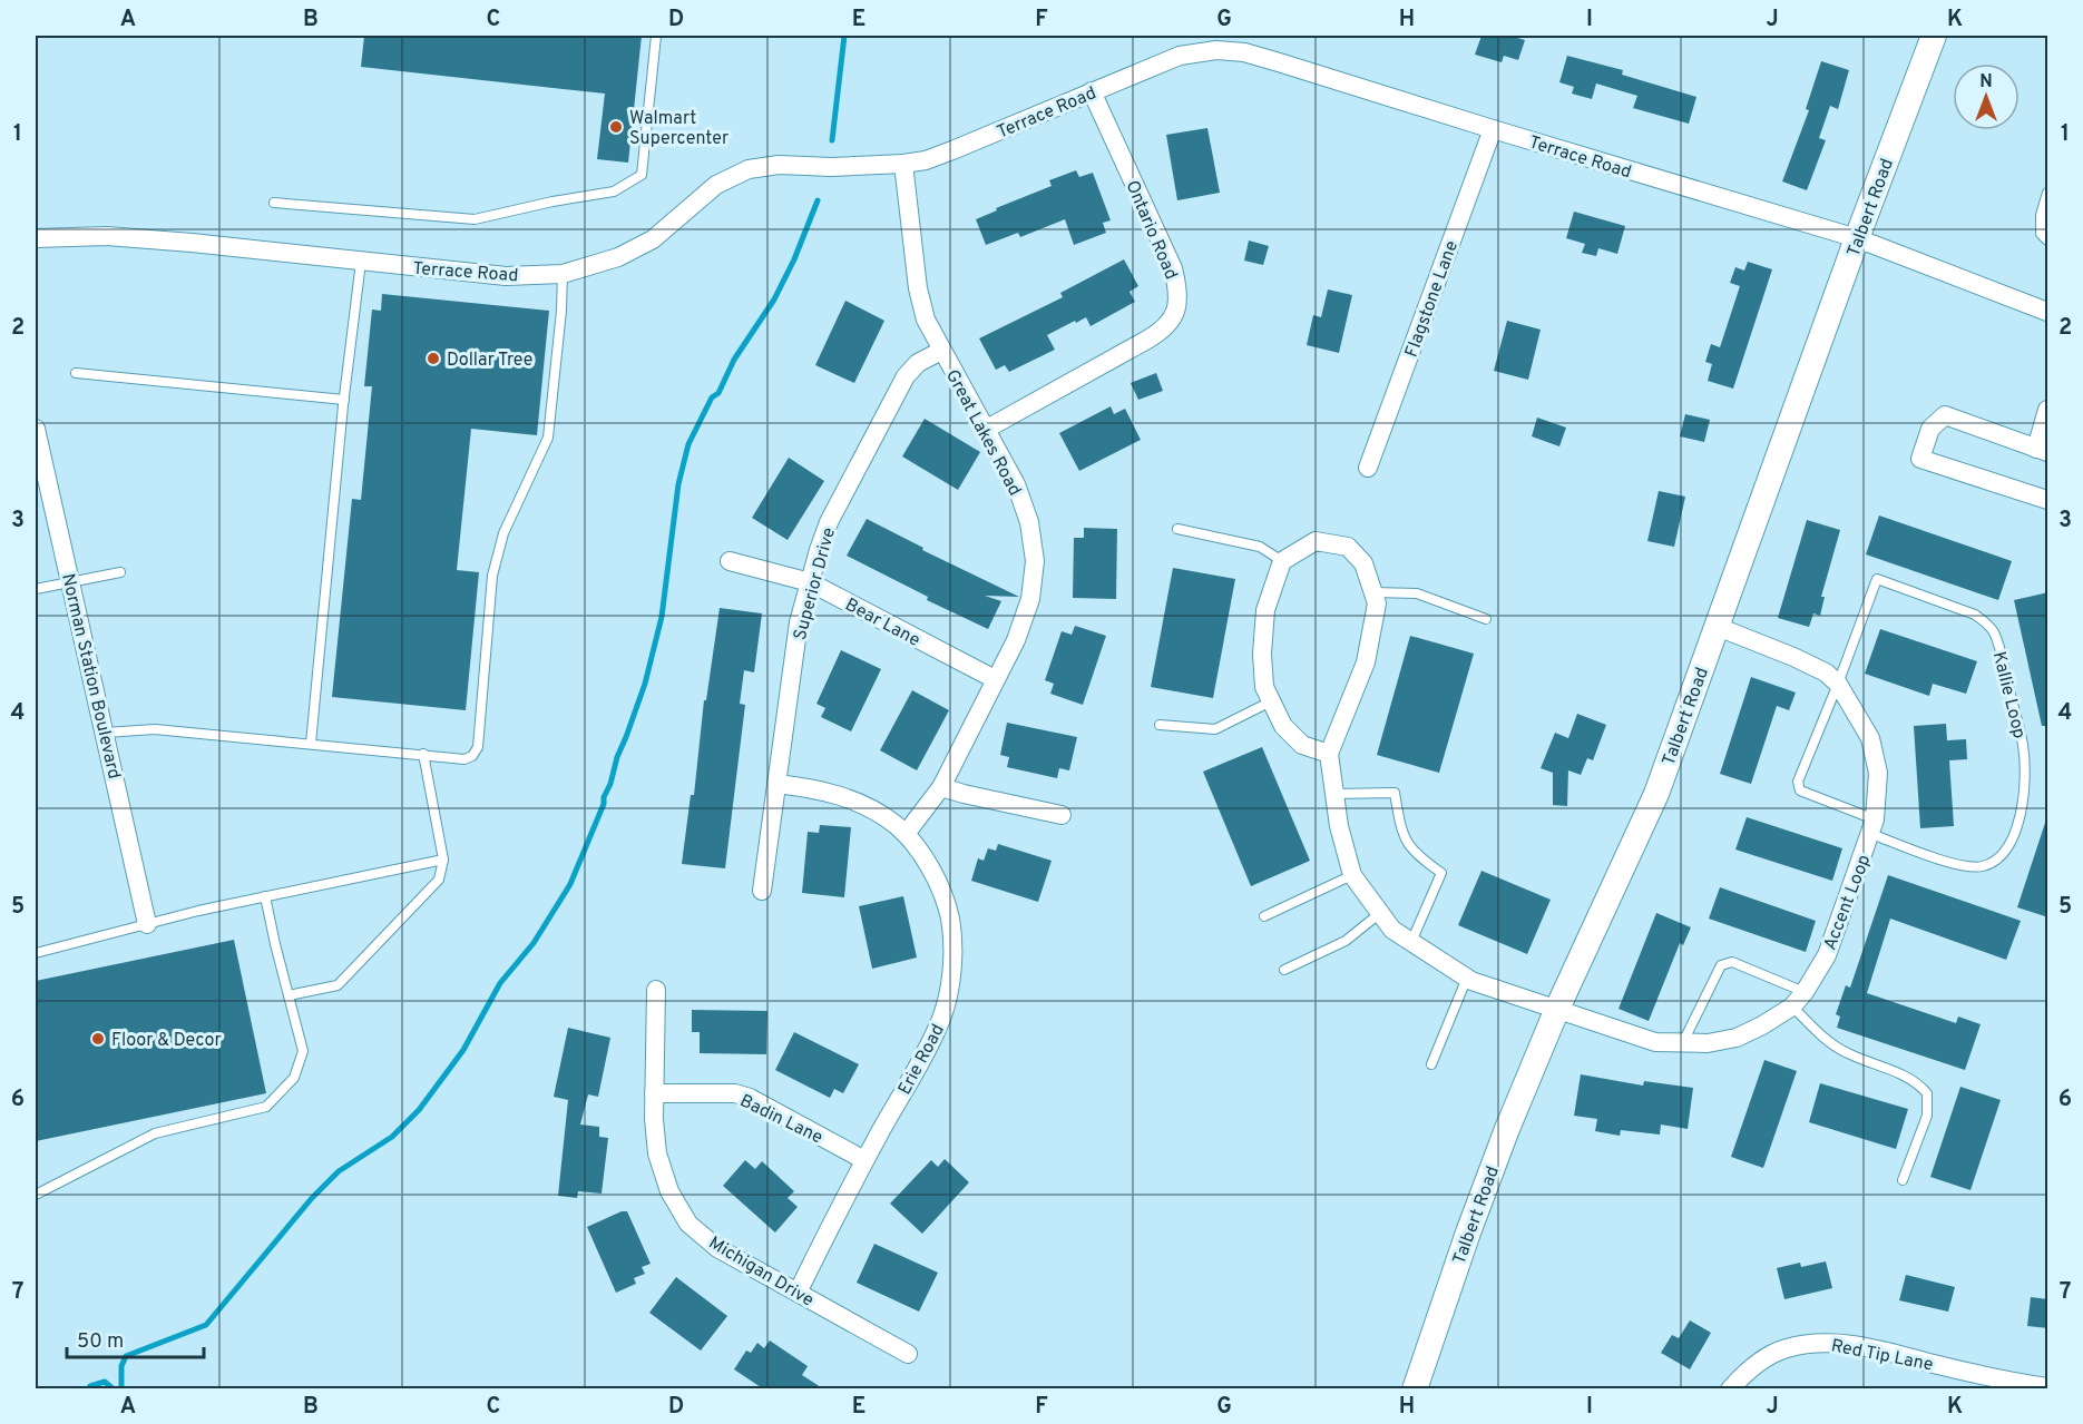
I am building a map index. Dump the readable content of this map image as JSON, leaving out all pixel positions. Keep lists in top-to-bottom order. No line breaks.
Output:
{"streets":{"street":["Terrace Road","Talbert Road","Ontario Road","Flagstone Lane","Great Lakes Road","Superior Drive","Bear Lane","Norman Station Boulevard","Accent Loop","Erie Road","Badin Lane","Michigan Drive","Red Tip Lane"],"lane":["Kallie Loop"]},"crossings":[["Terrace Road","Talbert Road"],["Terrace Road","Ontario Road"],["Terrace Road","Flagstone Lane"],["Terrace Road","Great Lakes Road"],["Talbert Road","Accent Loop"],["Ontario Road","Great Lakes Road"],["Great Lakes Road","Superior Drive"],["Great Lakes Road","Bear Lane"],["Great Lakes Road","Erie Road"],["Superior Drive","Bear Lane"],["Superior Drive","Erie Road"],["Kallie Loop","Accent Loop"],["Erie Road","Badin Lane"],["Erie Road","Michigan Drive"],["Badin Lane","Michigan Drive"]],"places":["Walmart Supercenter","Dollar Tree","Floor & Decor"],"scale_bar":"50 m","north":"top","grid":{"columns":["A","B","C","D","E","F","G","H","I","J","K"],"rows":["1","2","3","4","5","6","7"]}}
